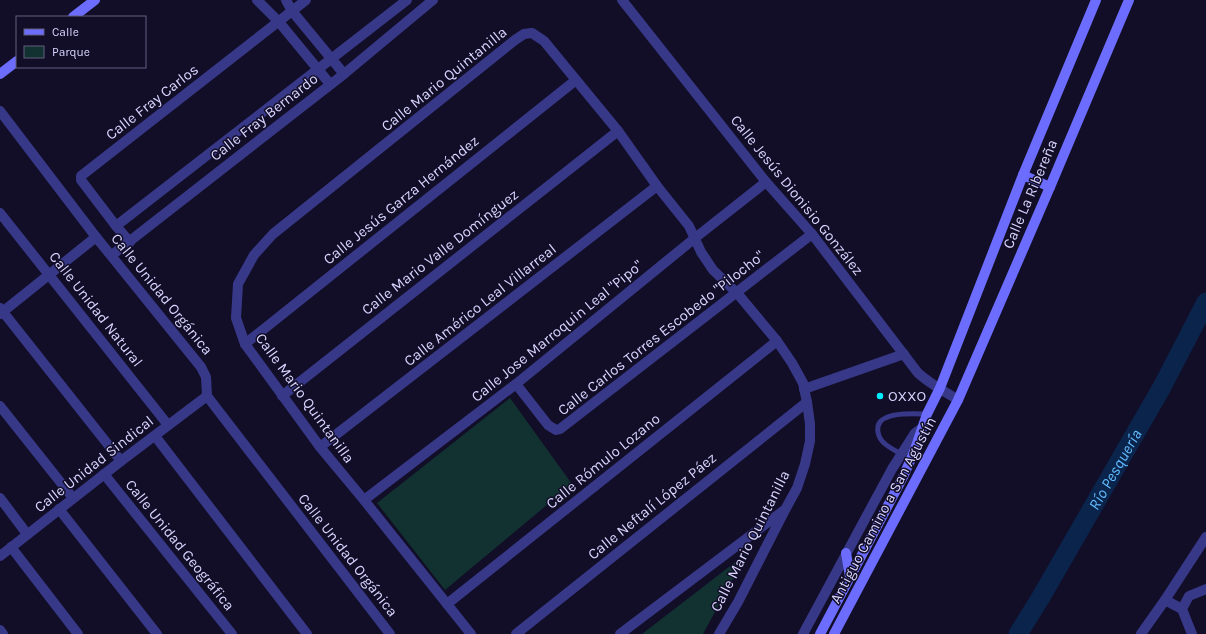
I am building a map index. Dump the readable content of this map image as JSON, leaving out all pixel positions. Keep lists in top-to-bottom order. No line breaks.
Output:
{"streets":{"street":["Calle Mario Quintanilla","Calle Fray Carlos","Calle Fray Bernardo","Calle La Ribereña","Calle Jesús Dionisio González","Calle Jesús Garza Hernández","Calle Mario Valle Domínguez","Calle Unidad Orgánica","Calle Américo Leal Villarreal","Calle Unidad Natural","Calle Jose Marroquin Leal \"Pipo\"","Calle Carlos Torres Escobedo \"Pilocho\"","Calle Rómulo Lozano","Calle Unidad Sindical","Calle Neftalí López Páez","Antiguo Camino a San Agustín","Calle Unidad Geográfica"]},"crossings":[["Calle Mario Quintanilla","Calle Jesús Garza Hernández"],["Calle Mario Quintanilla","Calle Mario Valle Domínguez"],["Calle Mario Quintanilla","Calle Américo Leal Villarreal"],["Calle Mario Quintanilla","Calle Jose Marroquin Leal \"Pipo\""],["Calle Mario Quintanilla","Calle Carlos Torres Escobedo \"Pilocho\""],["Calle Mario Quintanilla","Calle Rómulo Lozano"],["Calle Mario Quintanilla","Calle Neftalí López Páez"],["Calle Fray Carlos","Calle Fray Bernardo"],["Calle Fray Bernardo","Calle Unidad Orgánica"],["Calle La Ribereña","Calle Jesús Dionisio González"],["Calle La Ribereña","Antiguo Camino a San Agustín"],["Calle Jesús Dionisio González","Calle Jose Marroquin Leal \"Pipo\""],["Calle Jesús Dionisio González","Calle Carlos Torres Escobedo \"Pilocho\""],["Calle Jesús Dionisio González","Antiguo Camino a San Agustín"],["Calle Unidad Orgánica","Calle Unidad Sindical"],["Calle Unidad Natural","Calle Unidad Sindical"],["Calle Jose Marroquin Leal \"Pipo\"","Calle Carlos Torres Escobedo \"Pilocho\""],["Calle Unidad Sindical","Calle Unidad Geográfica"]],"water":["Río Pesquería"],"places":["OXXO"],"legend":["Calle","Parque"]}
